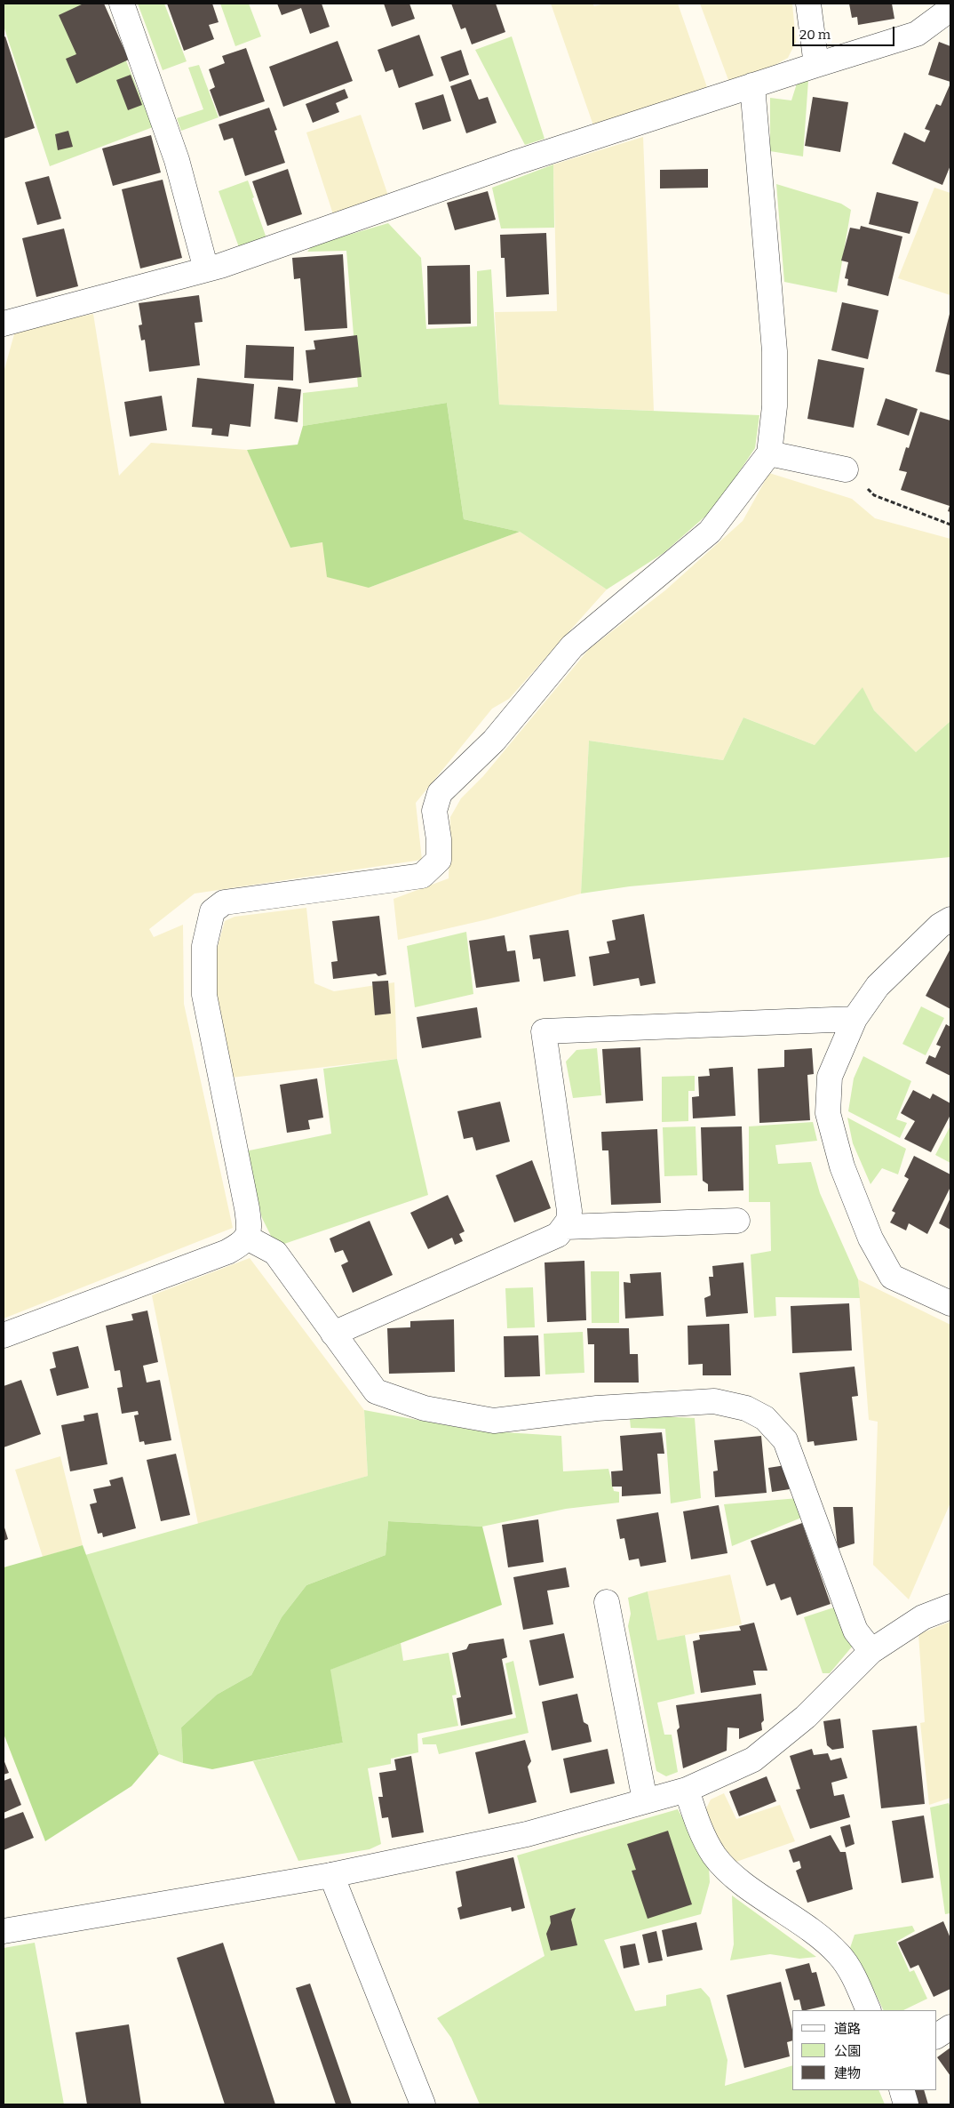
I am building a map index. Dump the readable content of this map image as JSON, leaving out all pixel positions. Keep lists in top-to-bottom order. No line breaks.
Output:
{"legend":["道路","公園","建物"],"scale_bar":"20 m"}
